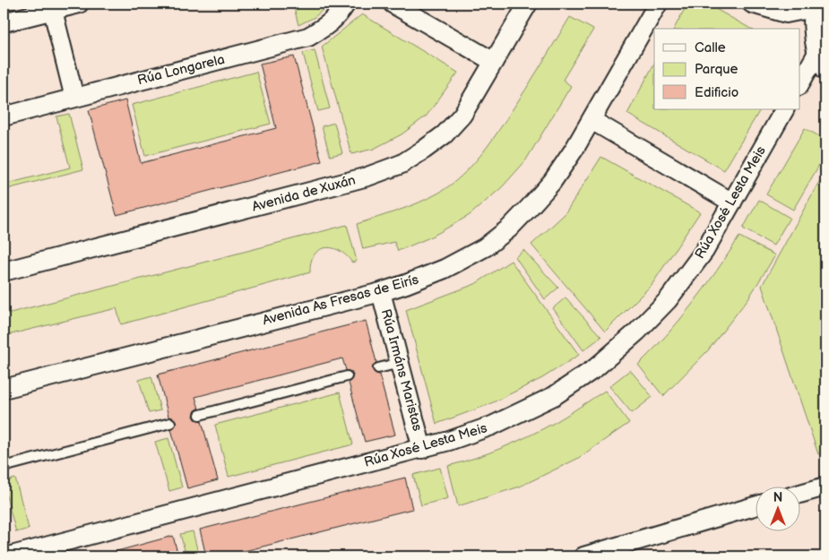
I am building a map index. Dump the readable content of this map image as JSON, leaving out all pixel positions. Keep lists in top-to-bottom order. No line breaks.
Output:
{"streets":{"street":["Rúa Longarela","Avenida de Xuxán","Rúa Xosé Lesta Meis","Avenida As Fresas de Eirís","Rúa Irmáns Maristas"]},"crossings":[["Rúa Xosé Lesta Meis","Rúa Irmáns Maristas"],["Avenida As Fresas de Eirís","Rúa Irmáns Maristas"]],"legend":["Calle","Parque","Edificio"],"north":"top"}
